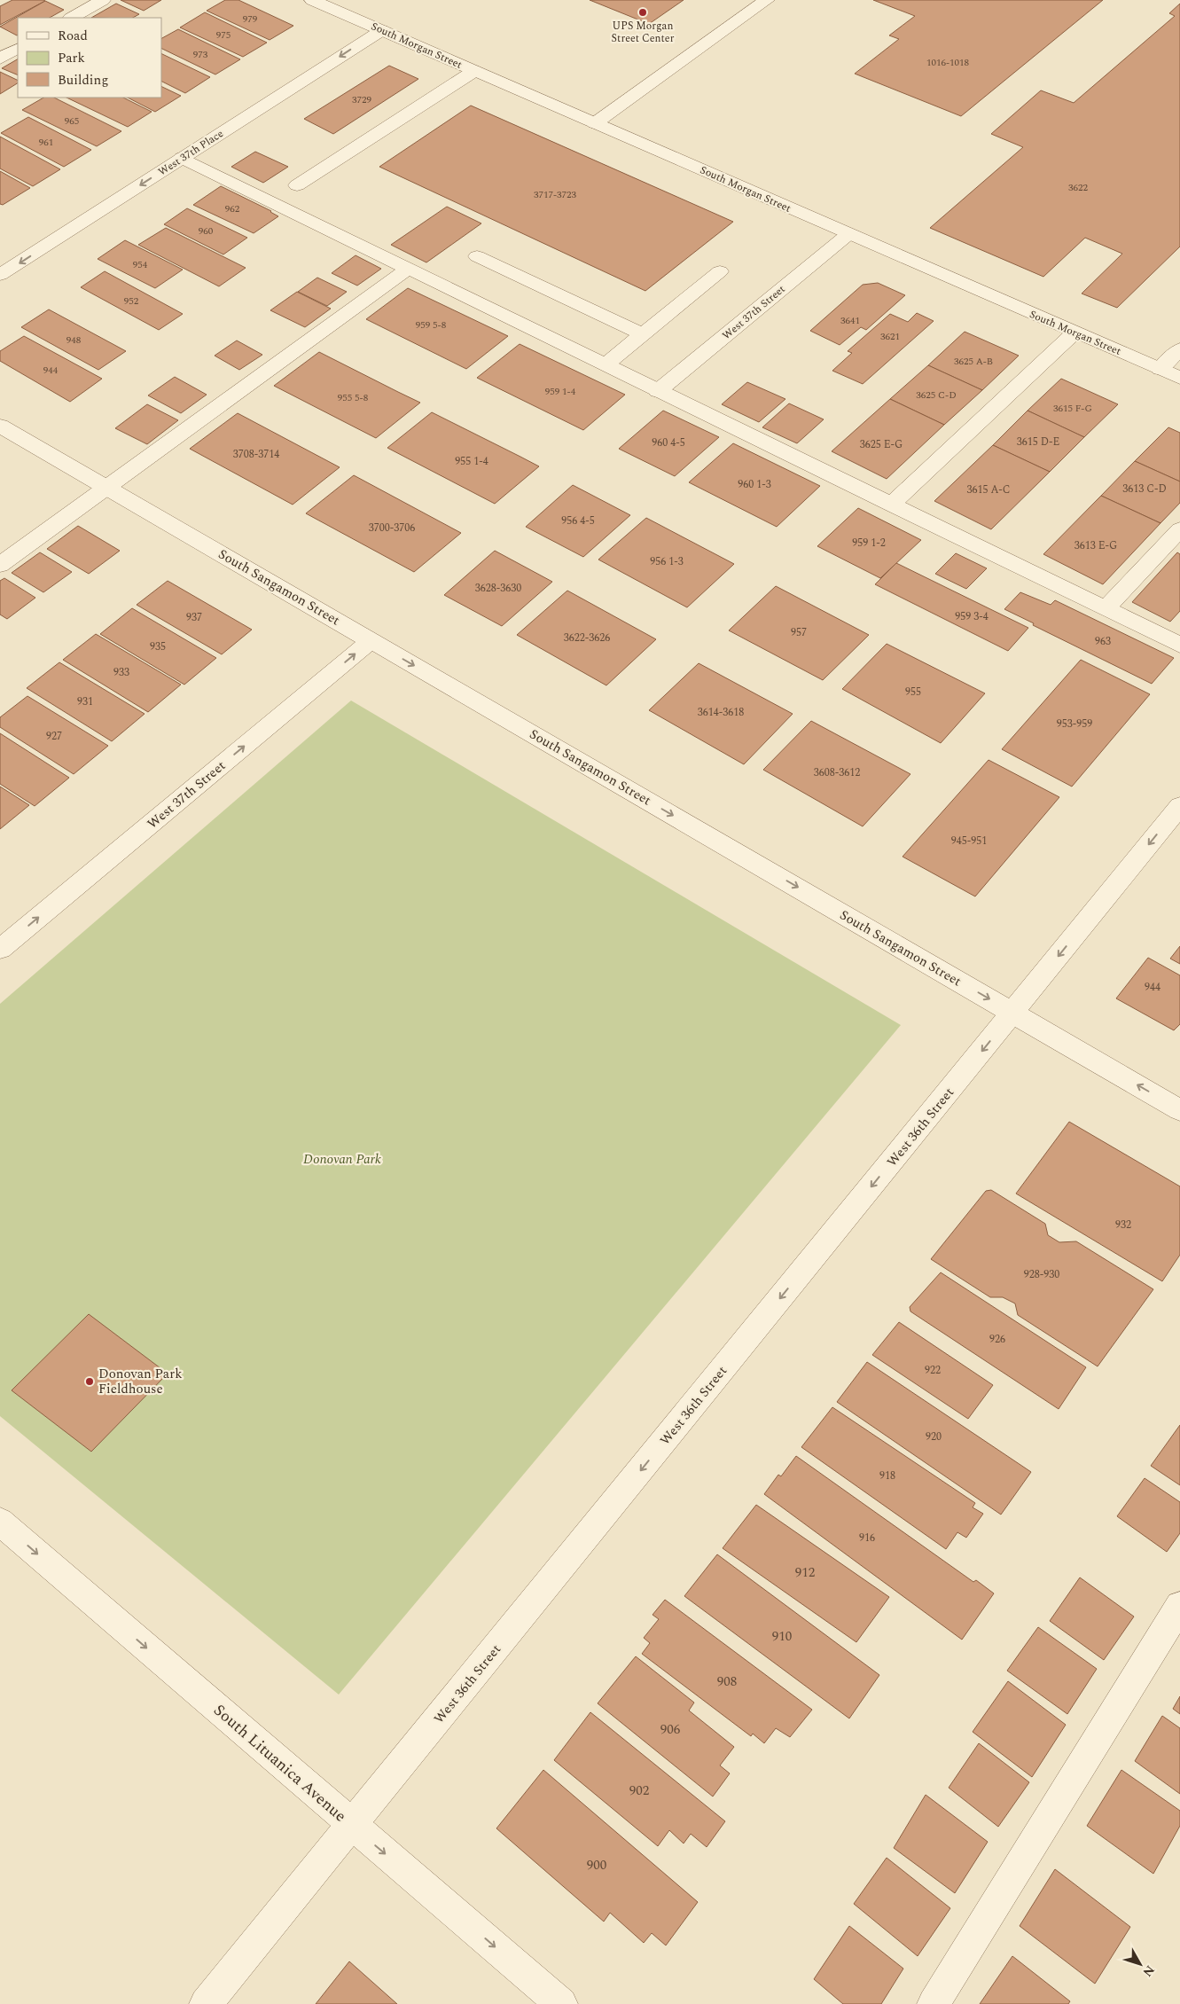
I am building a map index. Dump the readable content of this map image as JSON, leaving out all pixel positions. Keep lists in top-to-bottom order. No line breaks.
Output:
{"streets":{"street":["South Morgan Street","West 37th Place","West 37th Street","South Sangamon Street","West 36th Street","South Lituanica Avenue"]},"crossings":[["South Morgan Street","West 37th Place"],["South Morgan Street","West 37th Street"],["West 37th Street","South Sangamon Street"],["South Sangamon Street","West 36th Street"],["West 36th Street","South Lituanica Avenue"]],"one_way":["West 37th Street","West 36th Street","South Lituanica Avenue"],"parks":["Donovan Park"],"places":["UPS Morgan Street Center","Donovan Park Fieldhouse"],"house_numbers":["979","975","973","1016-1018","3729","965","961","3622","3717-3723","962","960","954","952","3641","959 5-8","3621","948","3625 A-B","944","959 1-4","3625 C-D","955 5-8","3615 F-G","3615 D-E","960 4-5","3625 E-G","3708-3714","955 1-4","960 1-3","3613 C-D","3615 A-C","956 4-5","3700-3706","959 1-2","3613 E-G","956 1-3","3628-3630","959 3-4","937","957","3622-3626","963","935","933","955","931","3614-3618","953-959","927","3608-3612","945-951","944","932","928-930","926","922","920","918","916","912","910","908","906","902","900"],"legend":["Road","Park","Building"],"north":"bottom right"}
